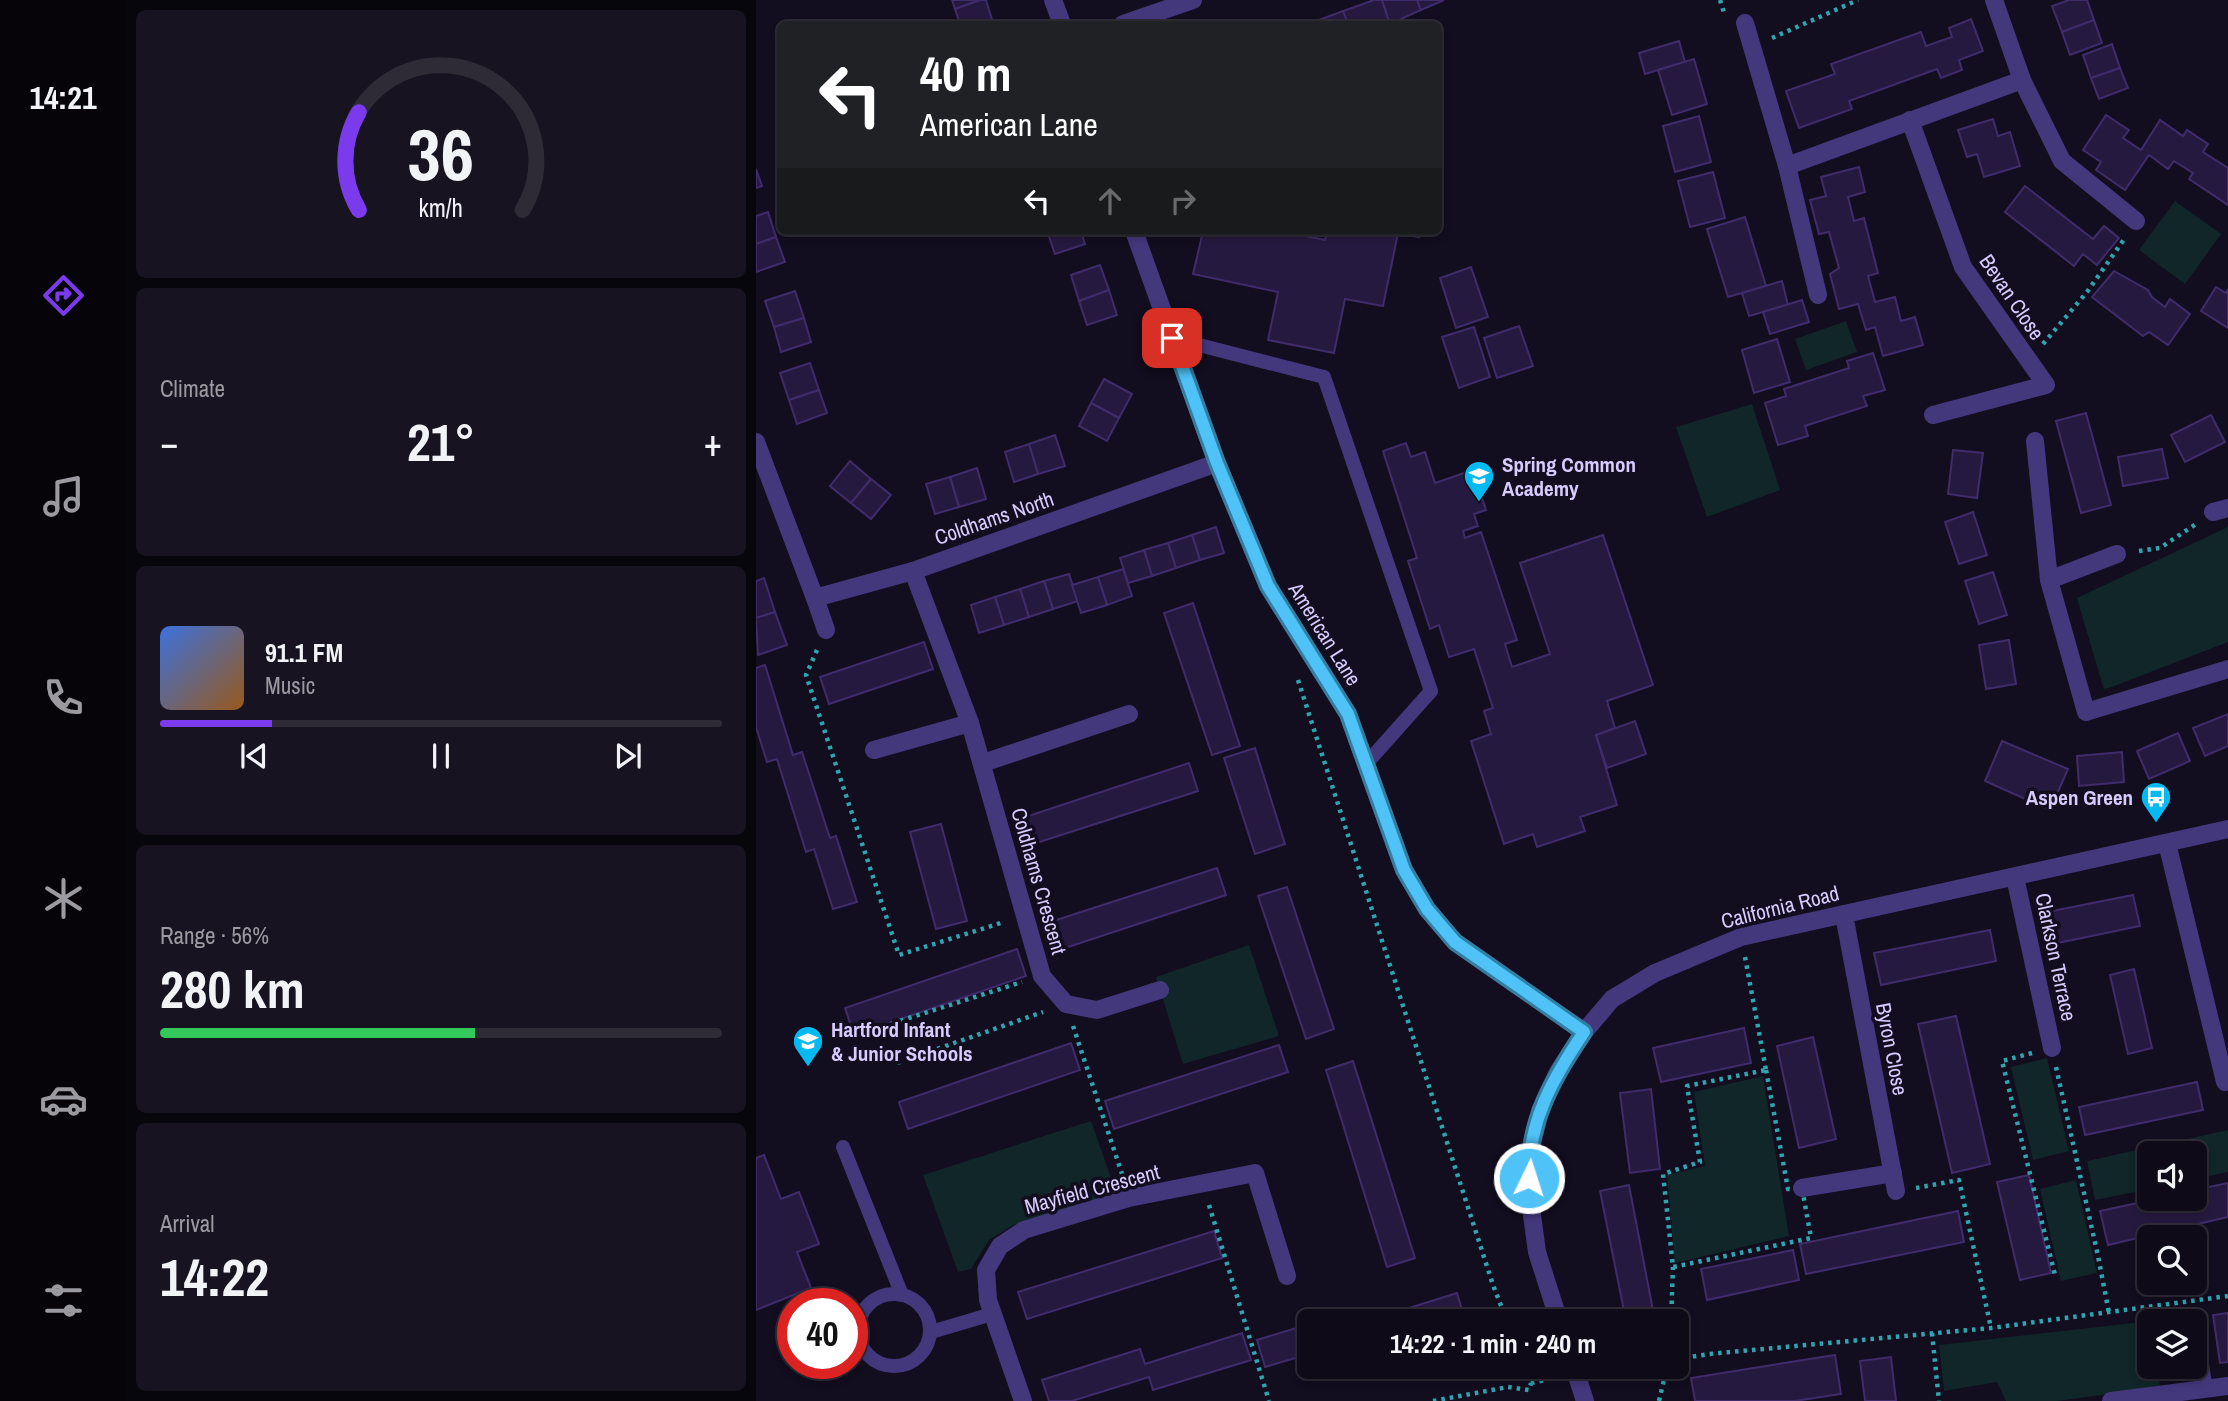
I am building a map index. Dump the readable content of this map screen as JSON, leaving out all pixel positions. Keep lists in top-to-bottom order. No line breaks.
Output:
{"streets":{"street":["Bevan Close","Coldhams North","American Lane","Coldhams Crescent","California Road","Clarkson Terrace","Byron Close","Mayfield Crescent"]},"crossings":[["Coldhams North","American Lane"],["Coldhams North","Coldhams Crescent"],["American Lane","California Road"],["California Road","Clarkson Terrace"],["California Road","Byron Close"]],"places":{"school or university":["Spring Common Academy","Hartford Infant & Junior Schools"],"bus stop":["Aspen Green"]},"page":{"tabs":"14:21","turn":["40 m","American Lane"],"tile":["Climate",["Range · 56%","280 km"],["Arrival","14:22"]],"heat":["−","21°","+"],"song":["91.1 FM","Music"],"limit":"40","trip":"14:22 · 1 min · 240 m","gauge":["36","km/h"]}}
